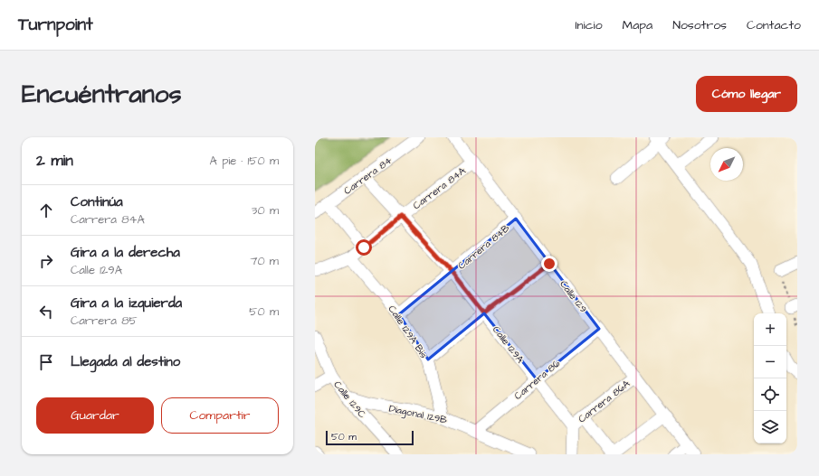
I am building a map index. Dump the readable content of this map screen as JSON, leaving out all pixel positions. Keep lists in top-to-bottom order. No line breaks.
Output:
{"streets":{"street":["Carrera 84","Carrera 84A","Carrera 84B","Calle 129","Calle 129A Bis","Calle 129A","Carrera 86","Calle 129C","Carrera 86A","Diagonal 129B"]},"crossings":[["Carrera 84","Calle 129A"],["Carrera 84A","Calle 129"],["Carrera 84A","Calle 129A Bis"],["Carrera 84A","Calle 129A"],["Carrera 84B","Calle 129"],["Carrera 84B","Calle 129A Bis"],["Carrera 84B","Calle 129A"],["Calle 129","Carrera 86"],["Calle 129","Carrera 86A"],["Calle 129A Bis","Diagonal 129B"],["Calle 129A","Carrera 86"],["Calle 129A","Carrera 86A"],["Carrera 86","Diagonal 129B"],["Calle 129C","Diagonal 129B"]],"scale_bar":"50 m","north":"bottom left","page":{"header":"Turnpoint","nav":["Inicio","Mapa","Nosotros","Contacto"],"buttons":["Cómo llegar",["Guardar","Compartir"]],"title":"Encuéntranos","heading":["2 min","A pie · 150 m"],"list":[["Continúa","Carrera 84A","30 m"],["Gira a la derecha","Calle 129A","70 m"],["Gira a la izquierda","Carrera 85","50 m"],"Llegada al destino"],"map_buttons":["+","−"],"scale":"50 m"}}
